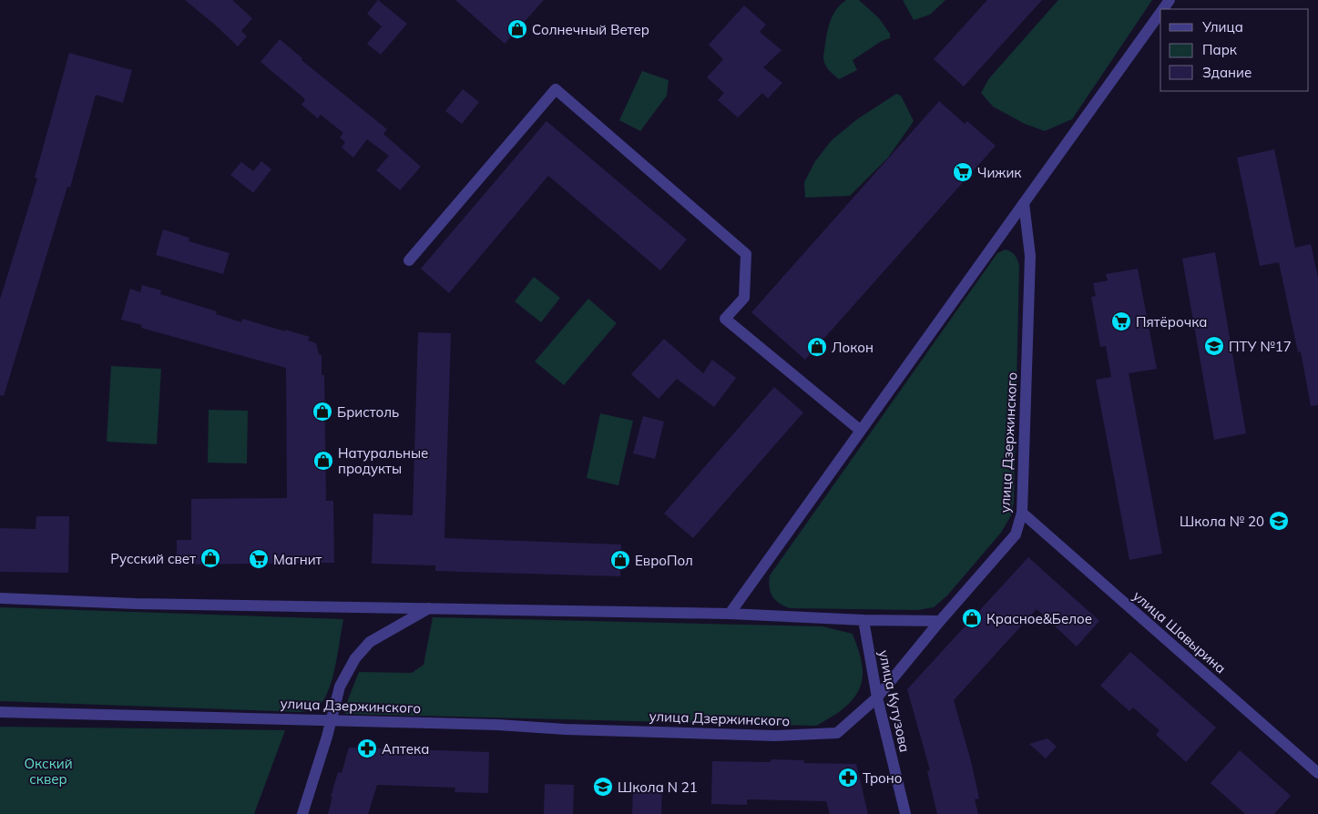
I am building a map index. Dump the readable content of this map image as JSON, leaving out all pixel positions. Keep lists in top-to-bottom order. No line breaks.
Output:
{"streets":{"street":["улица Дзержинского","улица Шавырина","улица Кутузова"]},"crossings":[["улица Дзержинского","улица Шавырина"],["улица Дзержинского","улица Кутузова"]],"parks":["Окский сквер"],"places":{"shop":["Солнечный Ветер","Локон","Бристоль","Натуральные продукты","Русский свет","ЕвроПол","Красное&Белое"],"supermarket":["Чижик","Пятёрочка","Магнит"],"school or university":["ПТУ №17","Школа № 20","Школа N 21"],"pharmacy":["Аптека","Троно"]},"legend":["Улица","Парк","Здание"]}
